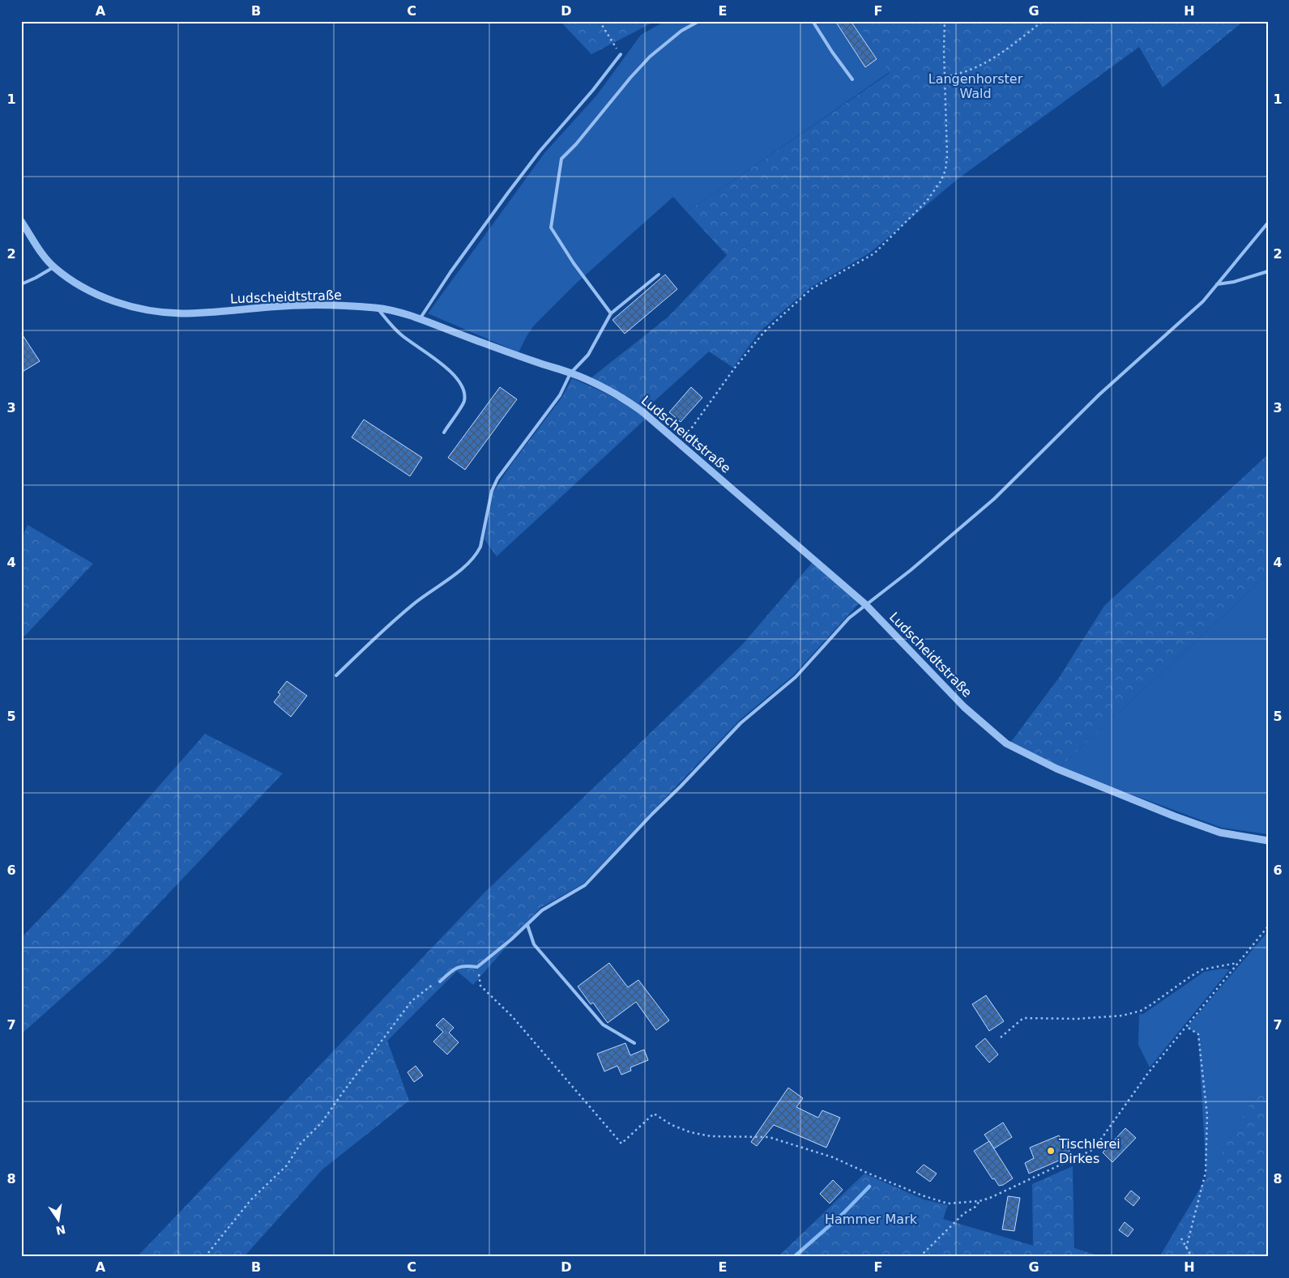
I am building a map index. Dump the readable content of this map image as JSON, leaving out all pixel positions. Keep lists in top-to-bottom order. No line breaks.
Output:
{"streets":{"street":["Ludscheidtstraße"]},"parks":["Langenhorster Wald","Hammer Mark"],"places":["Tischlerei Dirkes"],"north":"bottom","grid":{"columns":["A","B","C","D","E","F","G","H"],"rows":["1","2","3","4","5","6","7","8"]}}
